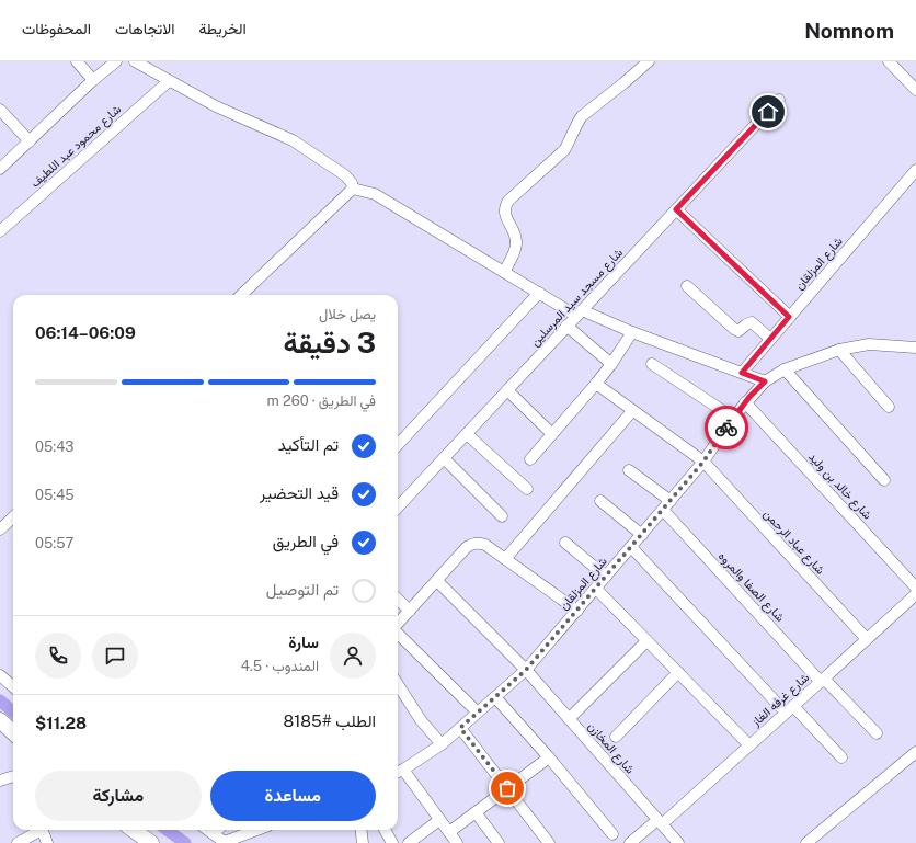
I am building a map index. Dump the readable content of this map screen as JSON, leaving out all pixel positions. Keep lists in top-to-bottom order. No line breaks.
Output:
{"streets":{"street":["شارع محمود عبد اللطيف","شارع المزلقان","شارع مسجد سيد المرسلين","شارع خالد بن وليد","شارع عباد الرحمن","شارع الصفا والمروه","شارع غرفه الغاز","شارع المخازن"]},"crossings":[["شارع المزلقان","شارع خالد بن وليد"],["شارع المزلقان","شارع عباد الرحمن"],["شارع المزلقان","شارع الصفا والمروه"],["شارع المزلقان","شارع المخازن"],["شارع عباد الرحمن","شارع غرفه الغاز"],["شارع الصفا والمروه","شارع غرفه الغاز"],["شارع غرفه الغاز","شارع المخازن"]],"page":{"header":"Nomnom","nav":["الخريطة","الاتجاهات","المحفوظات"],"heading":["3 دقيقة","يصل خلال","06:09–06:14"],"panel":["سارة","المندوب · 4.5","الطلب #8185","$11.28"],"bar":"في الطريق · 260 m","list":[["تم التأكيد","05:43"],["قيد التحضير","05:45"],["في الطريق","05:57"],"تم التوصيل"],"buttons":["مساعدة","مشاركة"]}}
